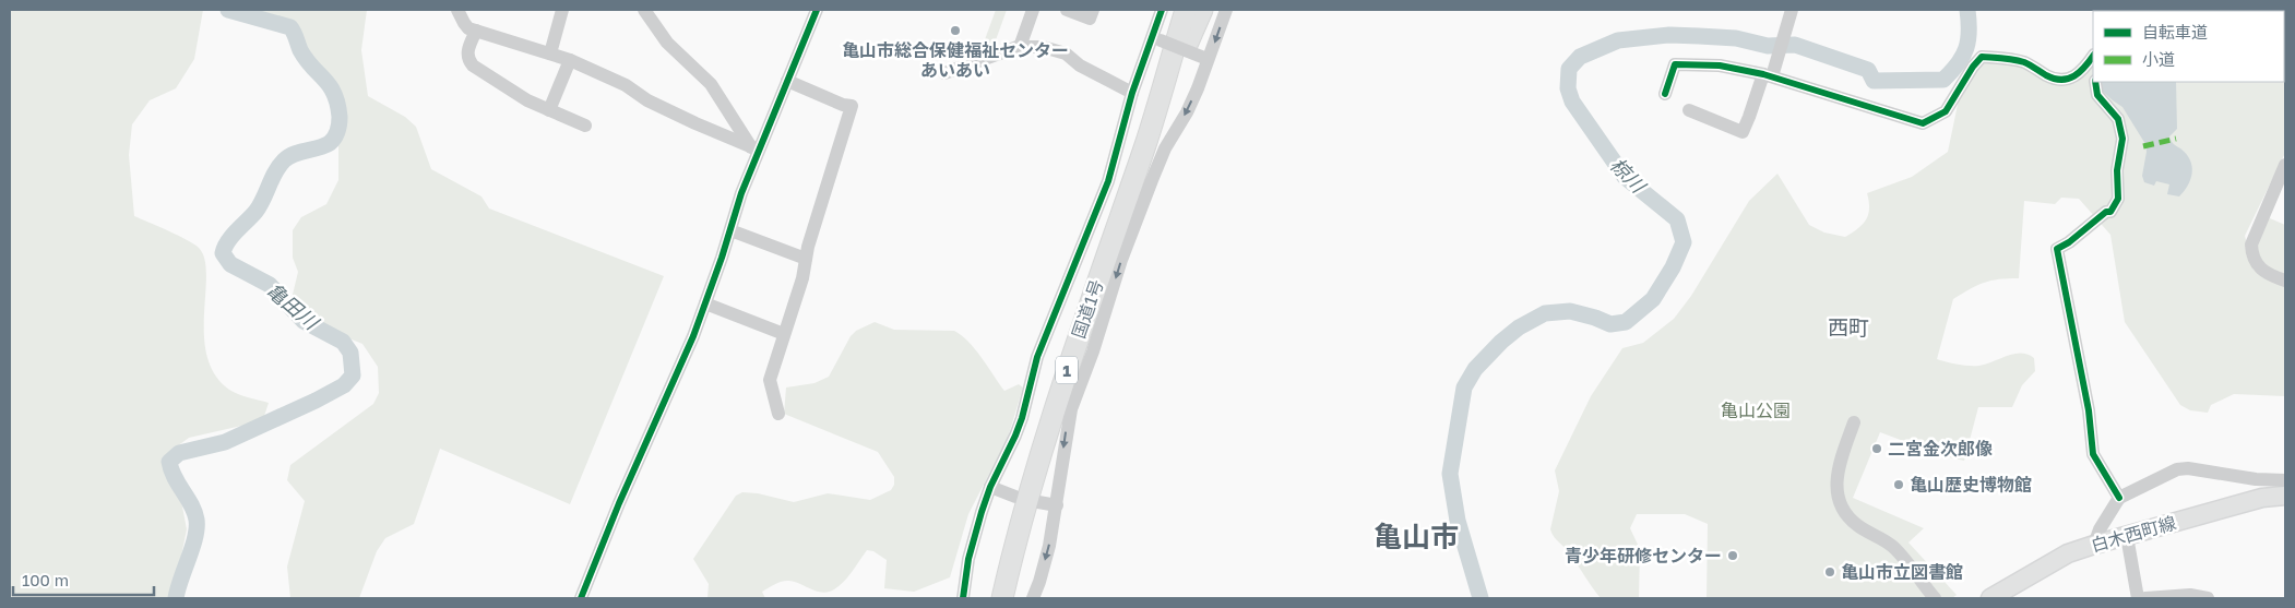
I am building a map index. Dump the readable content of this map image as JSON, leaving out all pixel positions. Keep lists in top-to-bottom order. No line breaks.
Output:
{"streets":{"highway":["国道1号","1"],"main road":["白木西町線"]},"districts":["西町","亀山市"],"water":["椋川","亀田川"],"parks":["亀山公園"],"places":["亀山市総合保健福祉センター あいあい","二宮金次郎像","亀山歴史博物館","青少年研修センター","亀山市立図書館"],"legend":["自転車道","小道"],"scale_bar":"100 m"}
